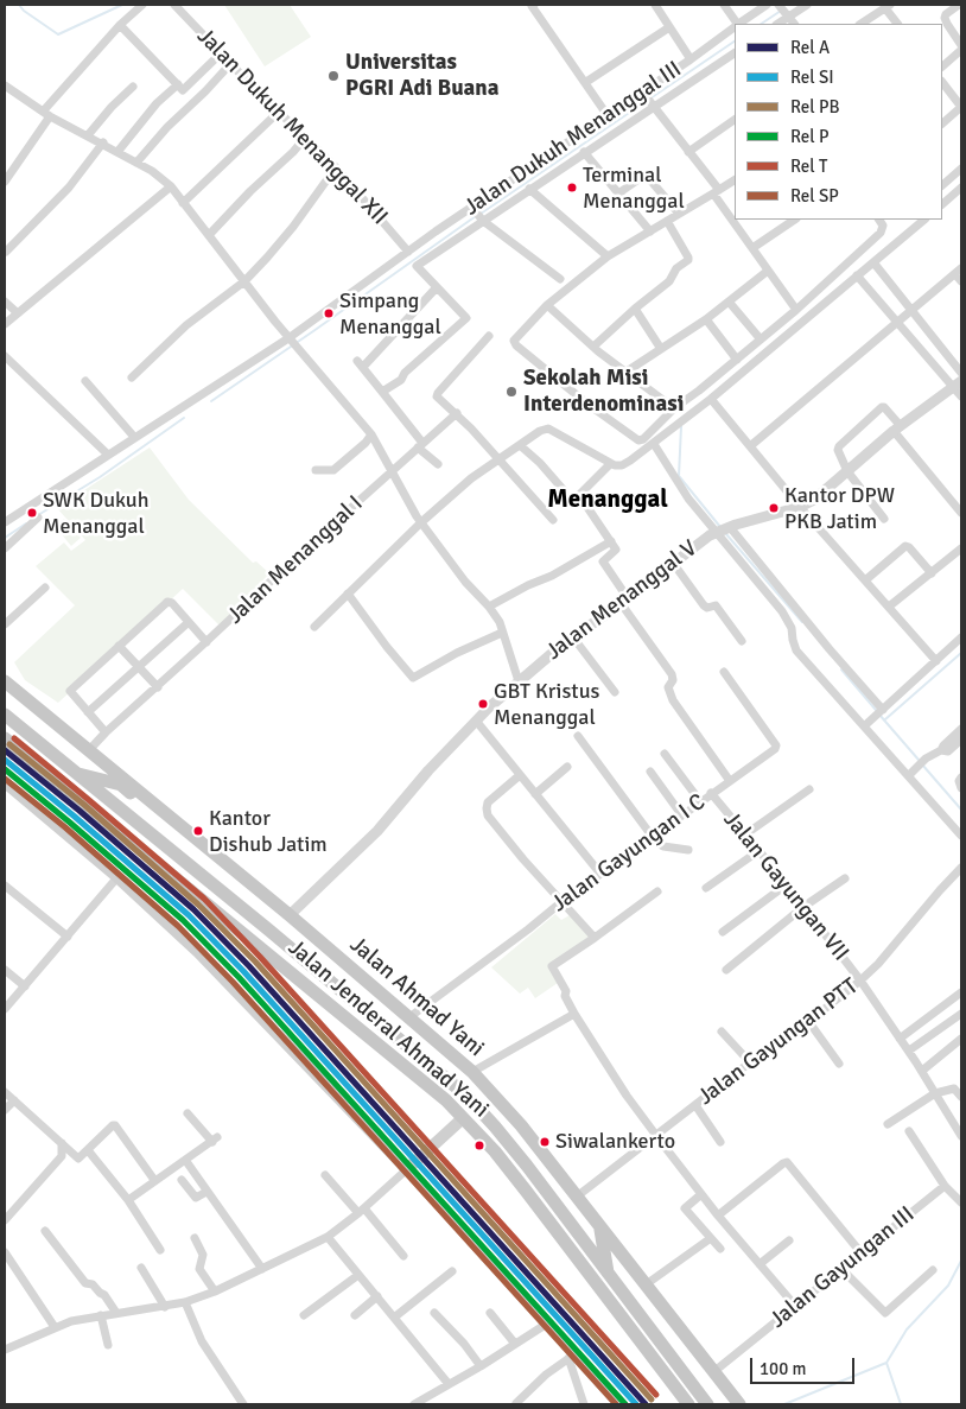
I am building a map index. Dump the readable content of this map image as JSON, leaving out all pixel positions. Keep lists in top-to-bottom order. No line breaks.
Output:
{"streets":{"highway":["Jalan Ahmad Yani","Jalan Jenderal Ahmad Yani"],"street":["Jalan Dukuh Menanggal XII","Jalan Dukuh Menanggal III","Jalan Menanggal I","Jalan Menanggal V","Jalan Gayungan I C","Jalan Gayungan VII","Jalan Gayungan PTT","Jalan Gayungan III"]},"crossings":[["Jalan Dukuh Menanggal XII","Jalan Dukuh Menanggal III"],["Jalan Menanggal I","Jalan Ahmad Yani"],["Jalan Menanggal V","Jalan Ahmad Yani"],["Jalan Gayungan I C","Jalan Gayungan VII"],["Jalan Gayungan I C","Jalan Ahmad Yani"],["Jalan Gayungan VII","Jalan Gayungan PTT"],["Jalan Ahmad Yani","Jalan Gayungan PTT"],["Jalan Ahmad Yani","Jalan Gayungan III"]],"districts":["Menanggal"],"places":["Universitas PGRI Adi Buana","Terminal Menanggal","Simpang Menanggal","Sekolah Misi Interdenominasi","Kantor DPW PKB Jatim","SWK Dukuh Menanggal","GBT Kristus Menanggal","Kantor Dishub Jatim","Siwalankerto"],"lines":["rail line T","rail line PB","rail line A","rail line SI","rail line P","rail line SP"],"legend":["Rel A","Rel SI","Rel PB","Rel P","Rel T","Rel SP"],"scale_bar":"100 m"}
